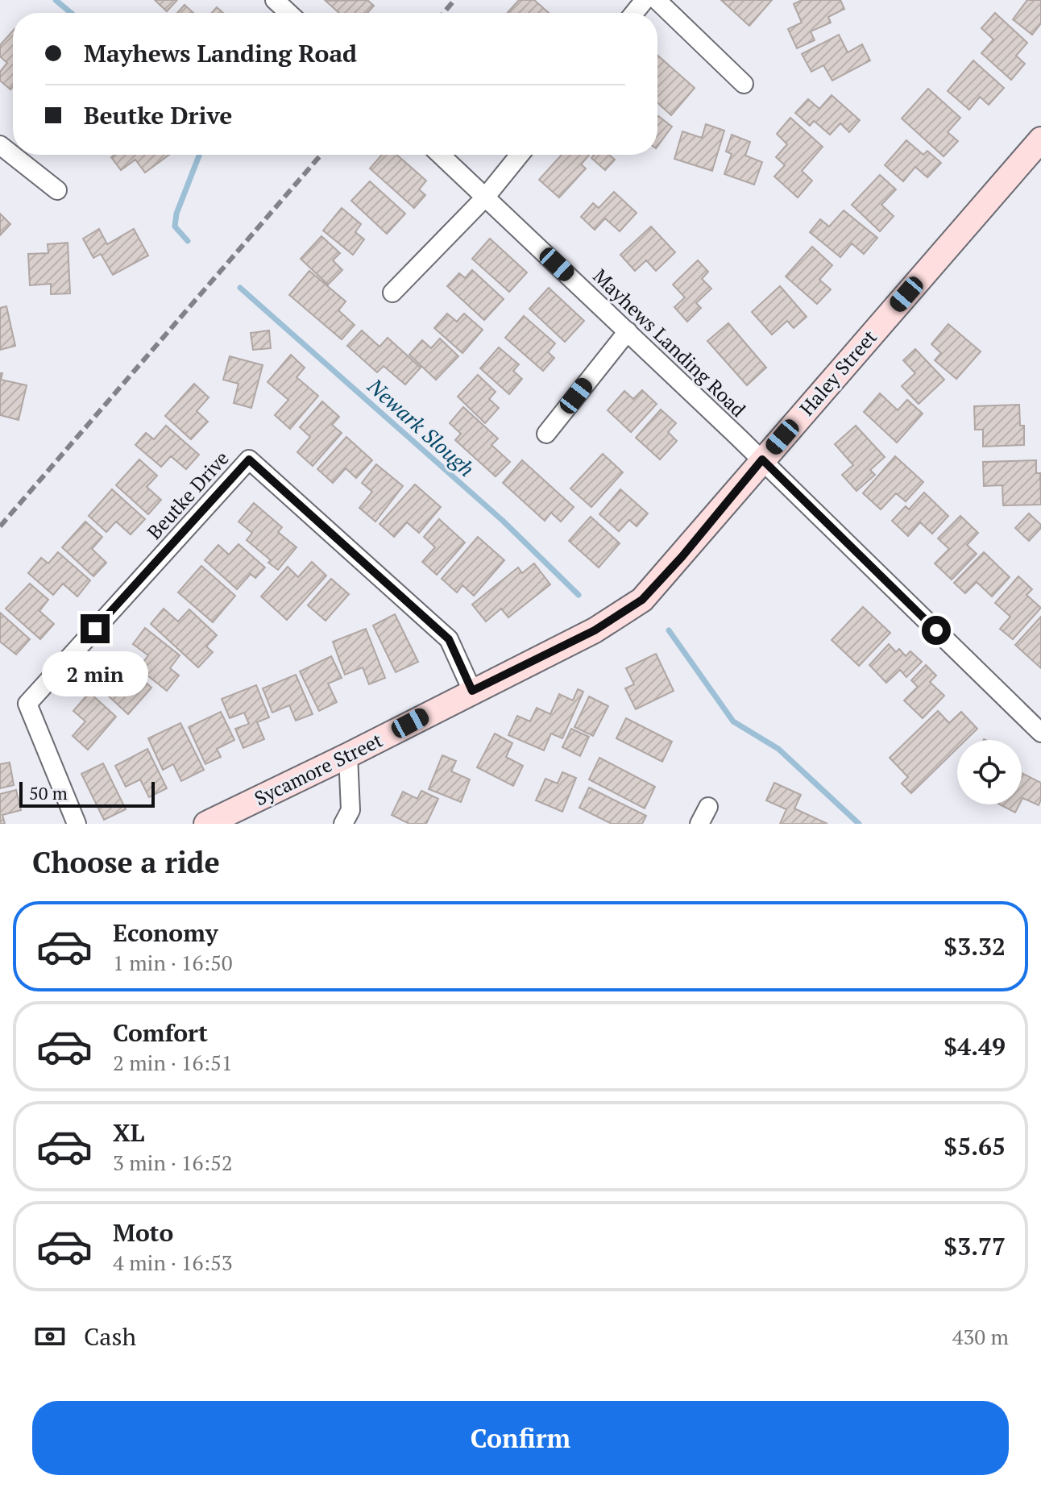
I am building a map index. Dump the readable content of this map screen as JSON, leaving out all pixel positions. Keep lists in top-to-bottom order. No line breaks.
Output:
{"streets":{"street":["Mayhews Landing Road","Haley Street","Beutke Drive","Sycamore Street"]},"crossings":[["Mayhews Landing Road","Haley Street"],["Mayhews Landing Road","Sycamore Street"],["Haley Street","Sycamore Street"],["Beutke Drive","Sycamore Street"]],"water":["Newark Slough"],"scale_bar":"50 m","page":{"banner":["Mayhews Landing Road","Beutke Drive"],"bubble":"2 min","scale":"50 m","heading":"Choose a ride","list":[{"name":"Economy","note":"1 min · 16:50","value":"$3.32"},{"name":"Comfort","note":"2 min · 16:51","value":"$4.49"},{"name":"XL","note":"3 min · 16:52","value":"$5.65"},{"name":"Moto","note":"4 min · 16:53","value":"$3.77"}],"pay":["Cash","430 m"],"buttons":"Confirm"}}
